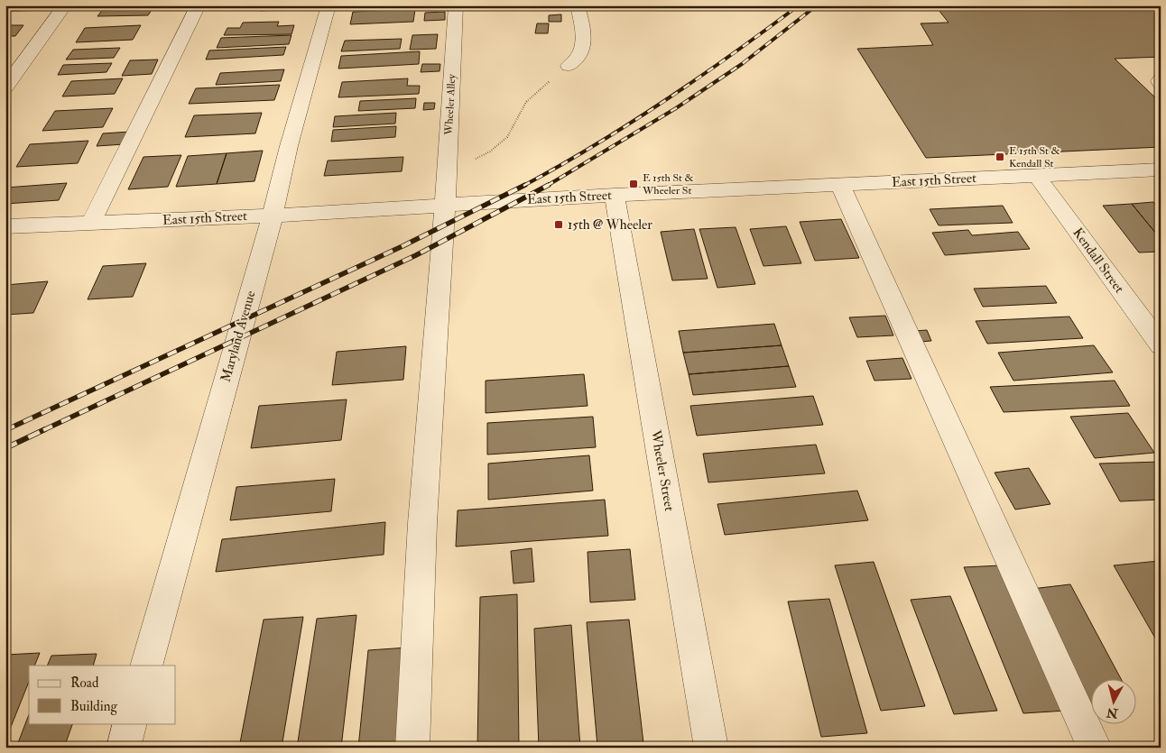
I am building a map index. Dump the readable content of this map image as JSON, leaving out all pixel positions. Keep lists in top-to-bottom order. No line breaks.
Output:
{"streets":{"street":["Wheeler Alley","East 15th Street","Kendall Street","Maryland Avenue","Wheeler Street"]},"crossings":[["Wheeler Alley","East 15th Street"],["East 15th Street","Kendall Street"],["East 15th Street","Maryland Avenue"],["East 15th Street","Wheeler Street"]],"places":{"transit":["E 15th St & Kendall St","E 15th St & Wheeler St","15th @ Wheeler"]},"legend":["Road","Building"],"north":"bottom"}
